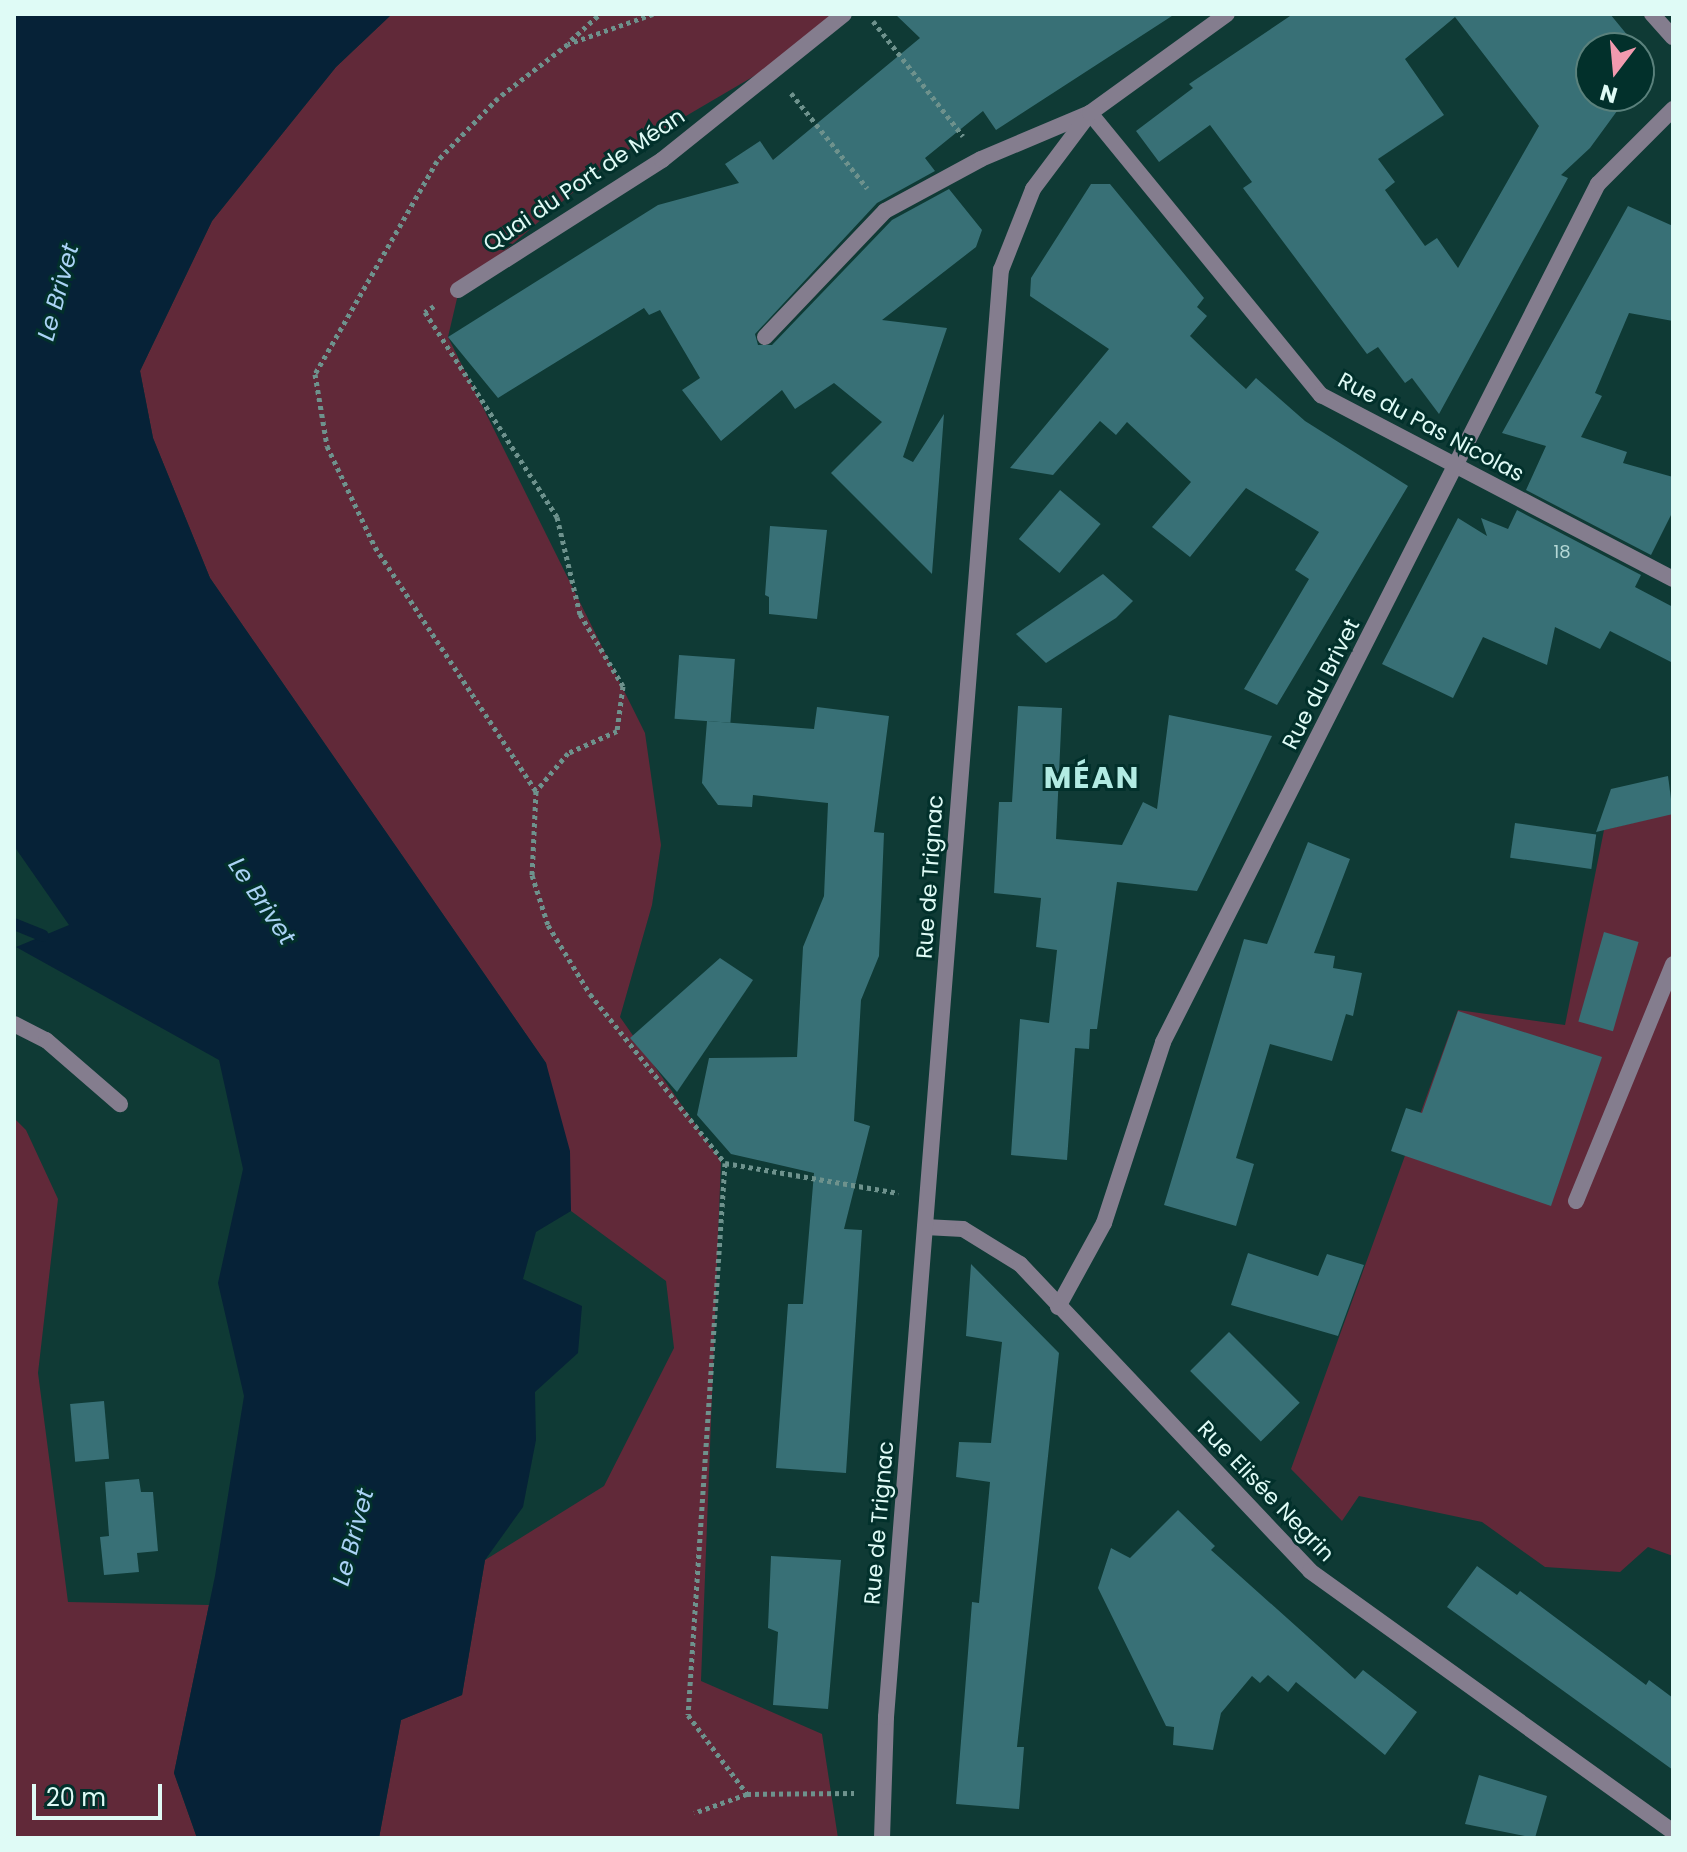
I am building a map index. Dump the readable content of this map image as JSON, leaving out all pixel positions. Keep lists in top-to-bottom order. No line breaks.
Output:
{"streets":{"street":["Quai du Port de Méan","Rue du Pas Nicolas","Rue du Brivet","Rue de Trignac","Rue Elisée Negrin"]},"crossings":[["Rue du Pas Nicolas","Rue du Brivet"],["Rue du Pas Nicolas","Rue de Trignac"],["Rue du Brivet","Rue Elisée Negrin"],["Rue de Trignac","Rue Elisée Negrin"]],"districts":["MÉAN"],"water":["Le Brivet"],"house_numbers":["18"],"scale_bar":"20 m","north":"bottom"}
